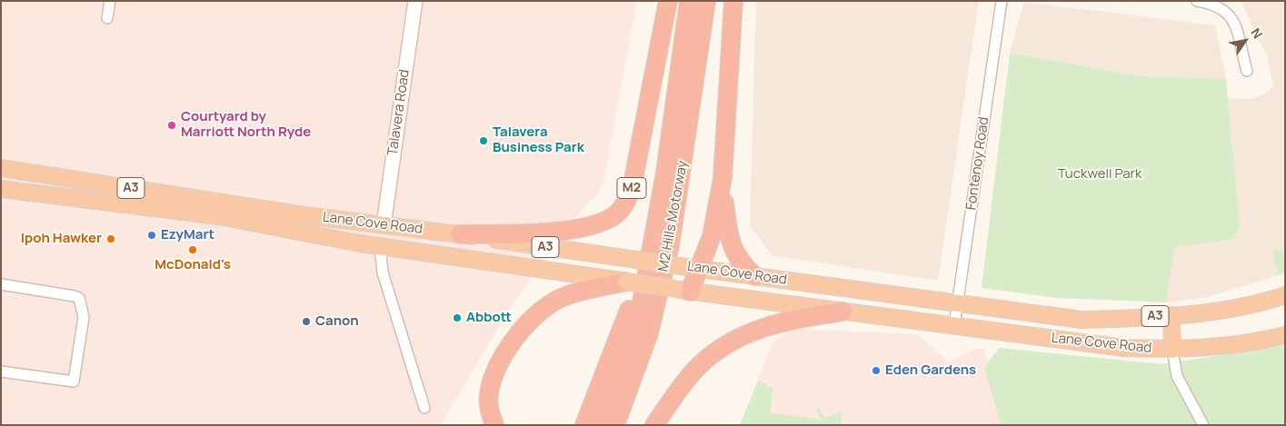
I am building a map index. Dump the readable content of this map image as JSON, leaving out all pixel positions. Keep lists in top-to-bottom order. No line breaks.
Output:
{"streets":{"highway":["A3","M2","M2 Hills Motorway","Lane Cove Road"],"main road":["Talavera Road"],"street":["Fontenoy Road"]},"crossings":[["Talavera Road","Lane Cove Road"],["Fontenoy Road","Lane Cove Road"],["M2","M2 Hills Motorway"],["M2","Lane Cove Road"]],"parks":["Tuckwell Park"],"places":["Courtyard by Marriott North Ryde","Talavera Business Park","EzyMart","Ipoh Hawker","McDonald's","Abbott","Canon","Eden Gardens"],"north":"top right"}
